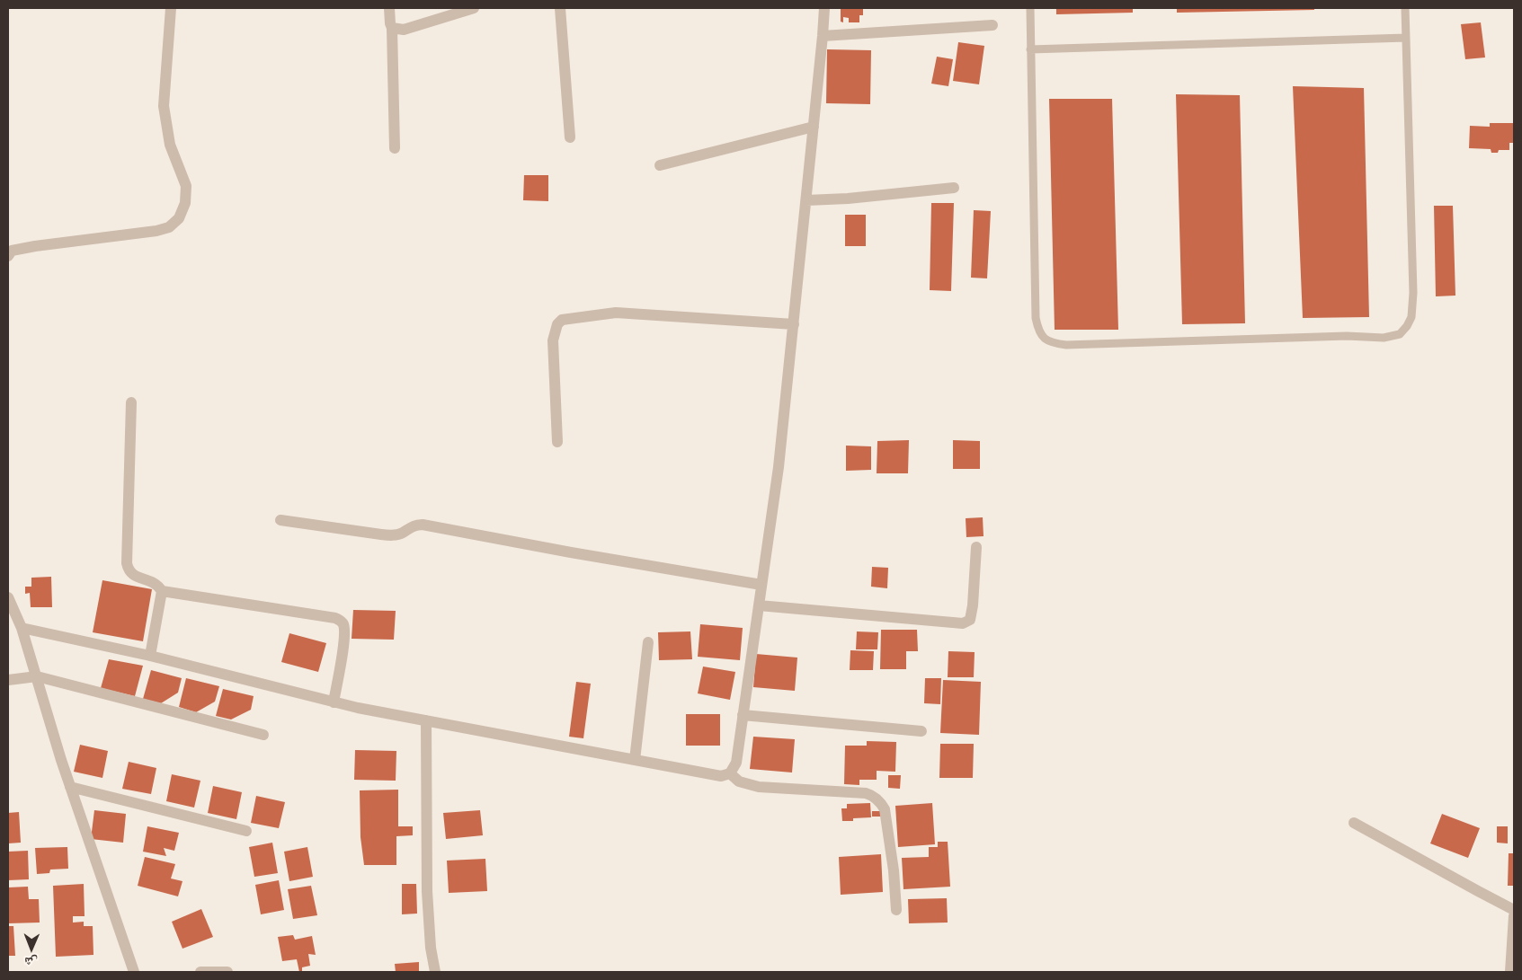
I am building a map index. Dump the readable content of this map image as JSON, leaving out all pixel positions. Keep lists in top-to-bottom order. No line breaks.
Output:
{"north":"bottom"}
